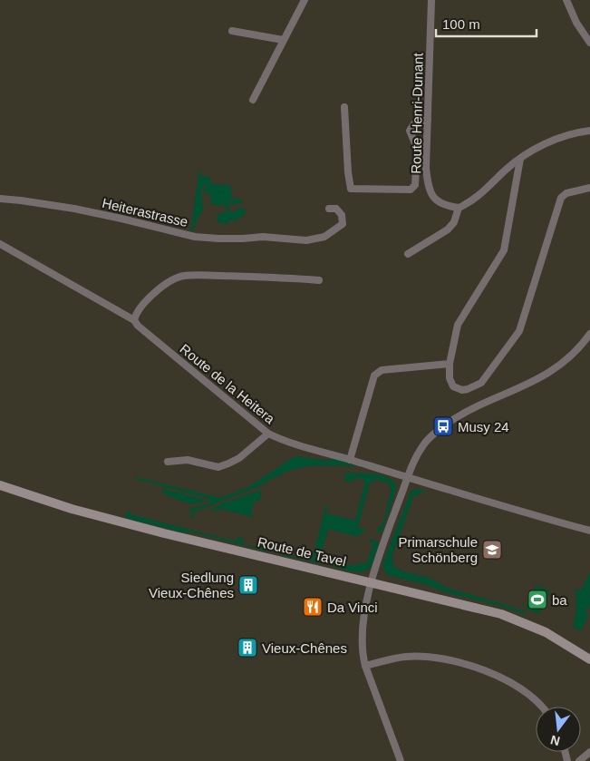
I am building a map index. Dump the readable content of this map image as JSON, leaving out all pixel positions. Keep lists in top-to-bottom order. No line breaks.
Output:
{"streets":{"main road":["Route de Tavel"],"street":["Route Henri-Dunant","Heiterastrasse","Route de la Heitera"]},"places":{"bus stop":["Musy 24"],"school or university":["Primarschule Schönberg"],"building":["Siedlung Vieux-Chênes","Vieux-Chênes"],"sports":["ba"],"restaurant":["Da Vinci"]},"scale_bar":"100 m","north":"bottom"}
